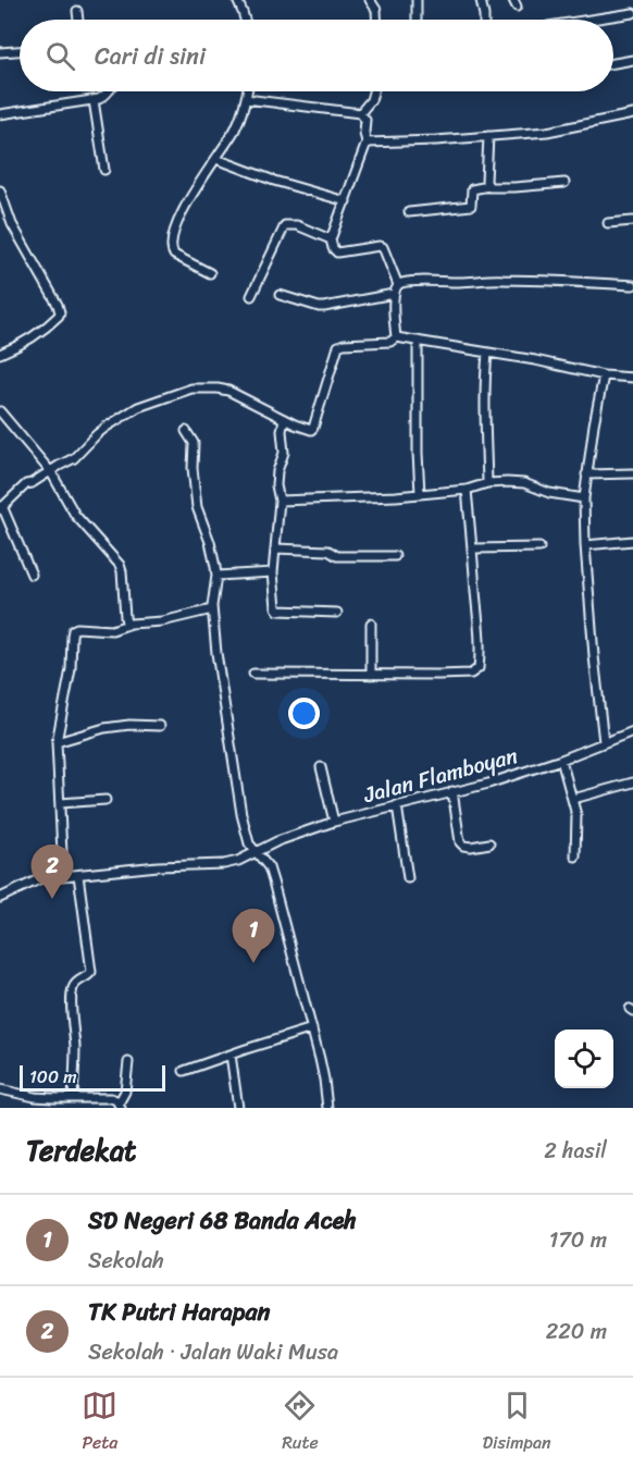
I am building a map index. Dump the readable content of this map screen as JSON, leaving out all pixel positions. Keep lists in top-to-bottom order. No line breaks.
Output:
{"streets":{"street":["Jalan Flamboyan"]},"scale_bar":"100 m","page":{"search":"Cari di sini","pins":["2","1"],"scale":"100 m","heading":["Terdekat","2 hasil"],"list":[{"mark":"1","name":"SD Negeri 68 Banda Aceh","note":"Sekolah","value":"170 m"},{"mark":"2","name":"TK Putri Harapan","note":"Sekolah · Jalan Waki Musa","value":"220 m"}],"nav":["Peta","Rute","Disimpan"]}}
